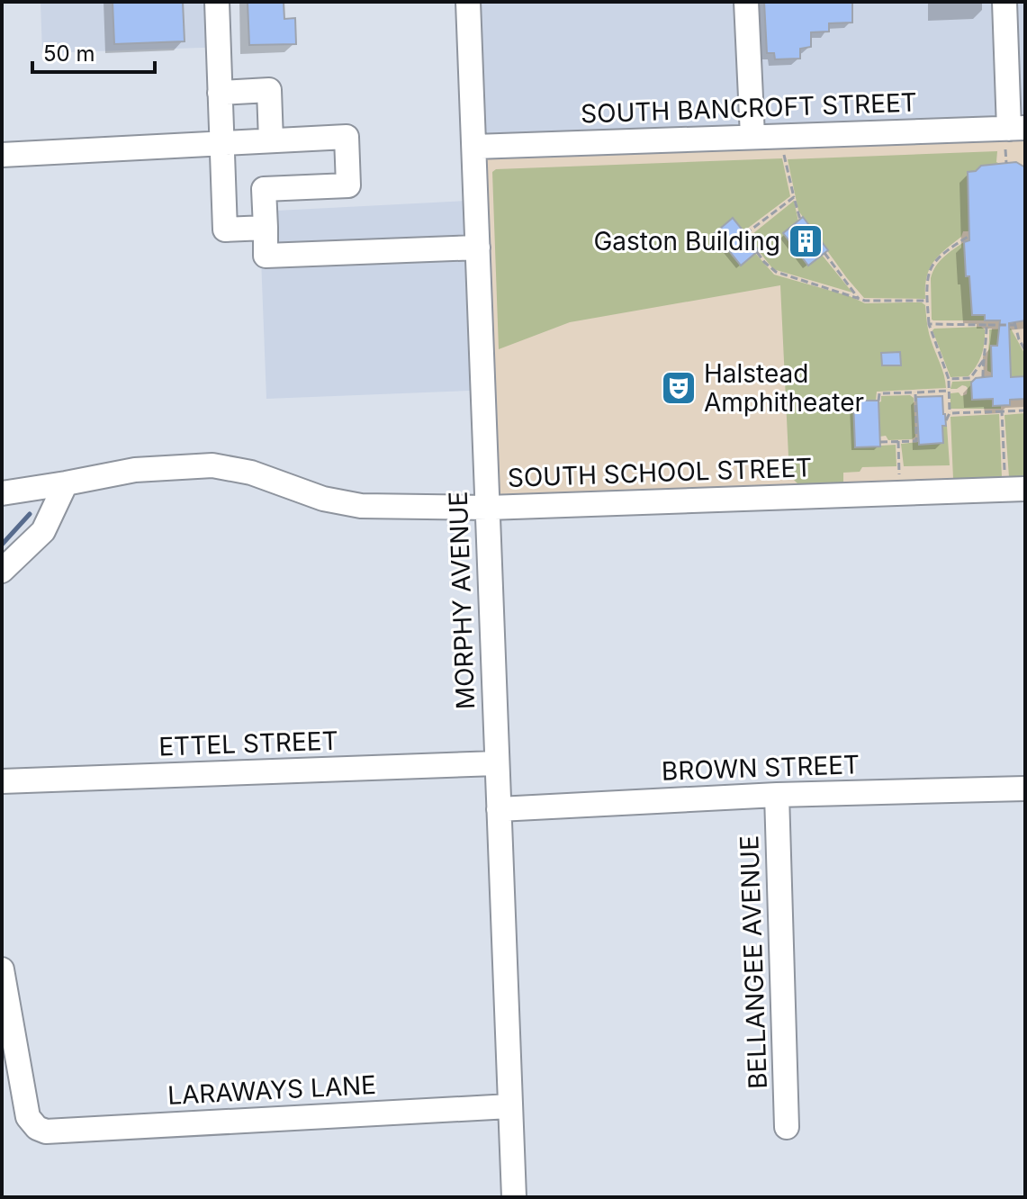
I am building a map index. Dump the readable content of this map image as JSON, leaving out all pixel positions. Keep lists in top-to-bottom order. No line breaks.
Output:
{"streets":{"street":["SOUTH BANCROFT STREET","SOUTH SCHOOL STREET","MORPHY AVENUE","ETTEL STREET","BROWN STREET","BELLANGEE AVENUE","LARAWAYS LANE"]},"crossings":[["SOUTH BANCROFT STREET","MORPHY AVENUE"],["SOUTH SCHOOL STREET","MORPHY AVENUE"],["MORPHY AVENUE","ETTEL STREET"],["MORPHY AVENUE","BROWN STREET"],["MORPHY AVENUE","LARAWAYS LANE"],["BROWN STREET","BELLANGEE AVENUE"]],"places":{"building":["Gaston Building"],"theatre":["Halstead Amphitheater"]},"scale_bar":"50 m"}
